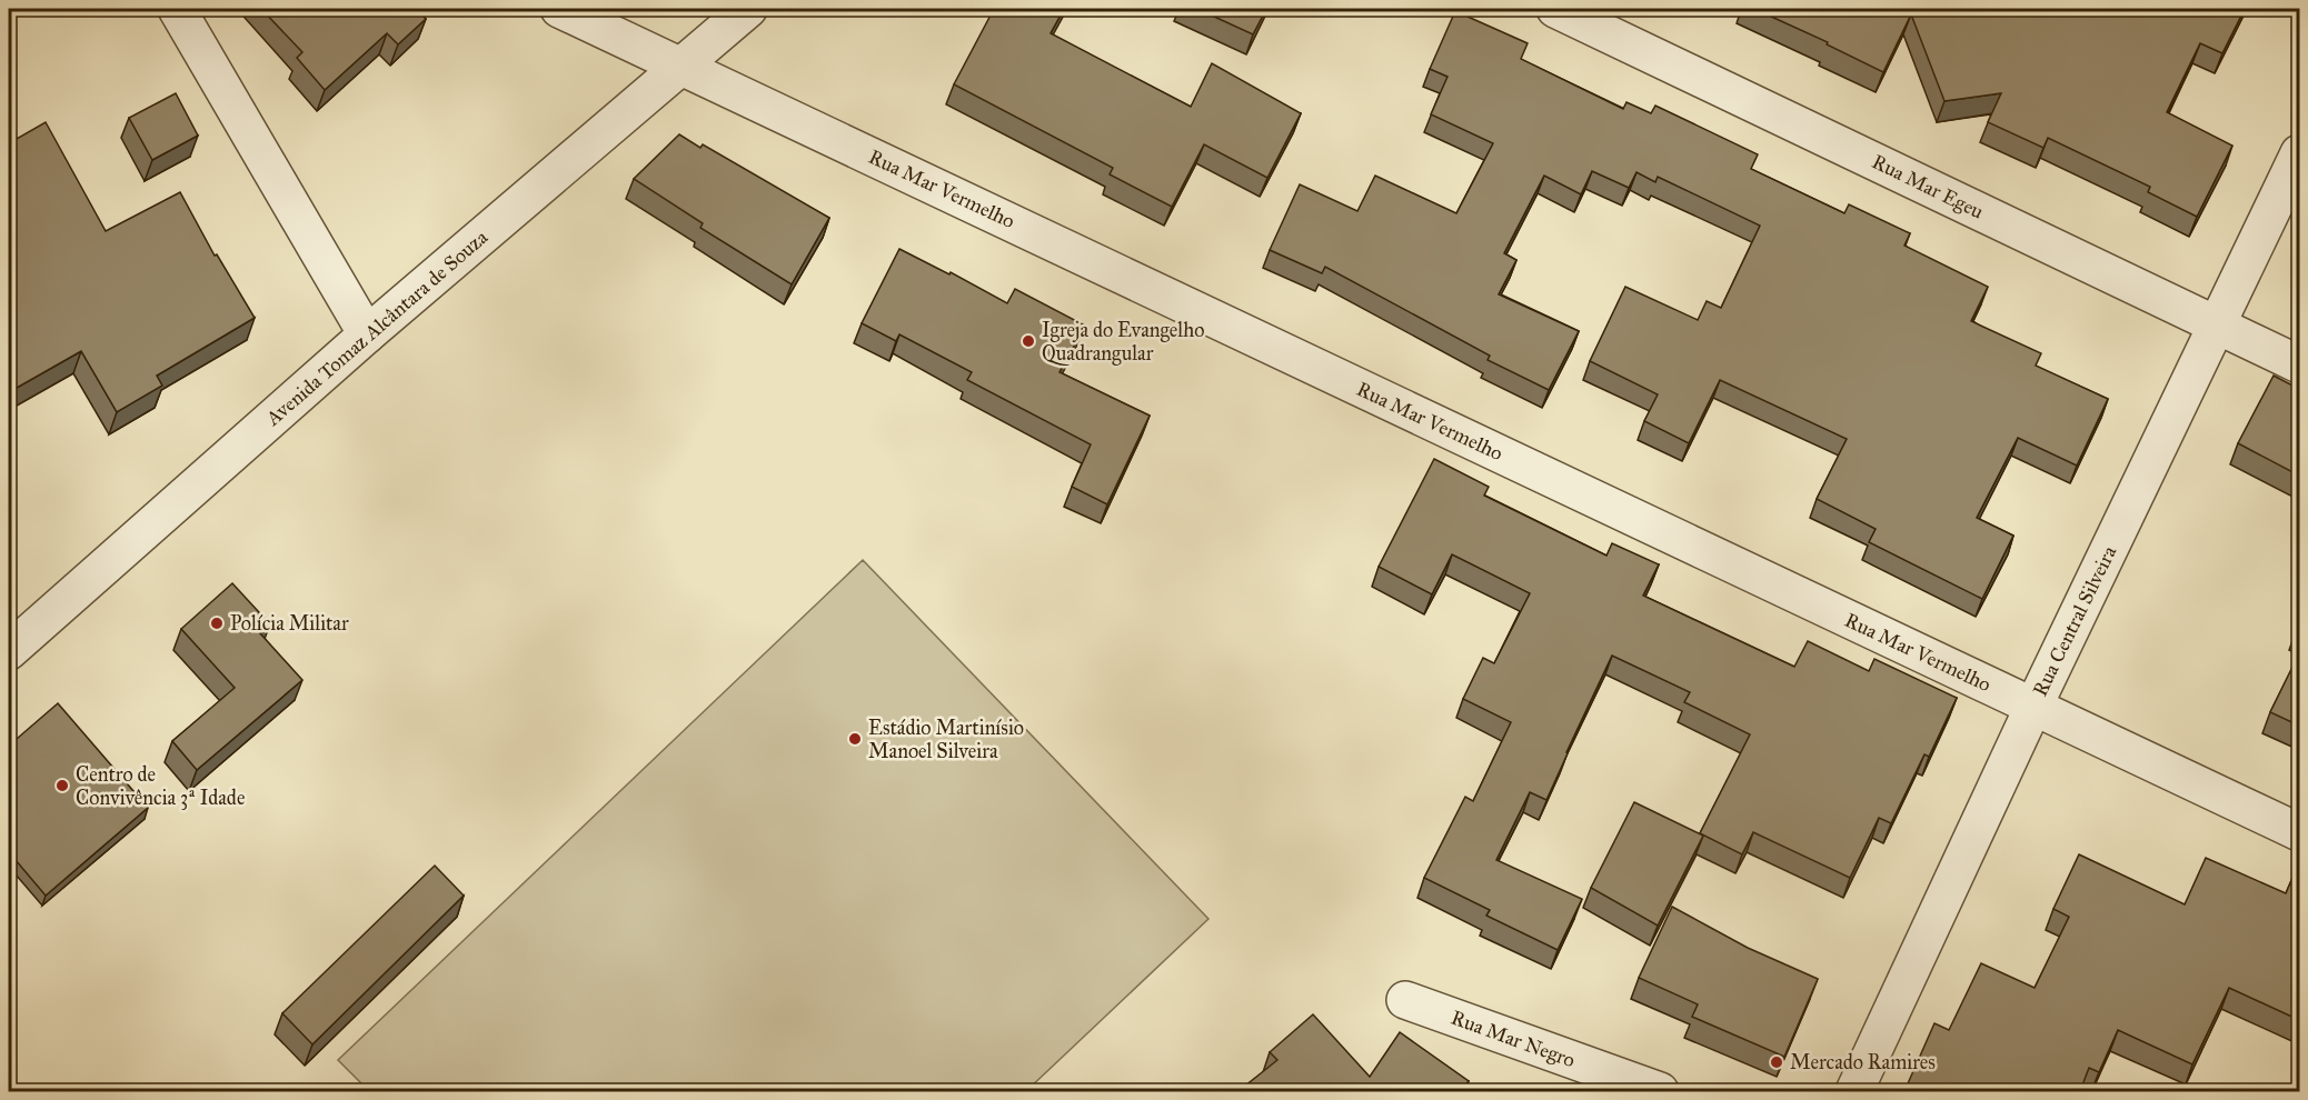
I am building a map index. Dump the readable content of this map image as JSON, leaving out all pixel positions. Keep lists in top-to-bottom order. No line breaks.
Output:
{"streets":{"street":["Rua Mar Egeu","Rua Mar Vermelho","Avenida Tomaz Alcântara de Souza","Rua Central Silveira","Rua Mar Negro"]},"crossings":[["Rua Mar Egeu","Rua Central Silveira"],["Rua Mar Vermelho","Avenida Tomaz Alcântara de Souza"],["Rua Mar Vermelho","Rua Central Silveira"]],"places":["Igreja do Evangelho Quadrangular","Polícia Militar","Estádio Martinísio Manoel Silveira","Centro de Convivência 3ª Idade","Mercado Ramires"]}
